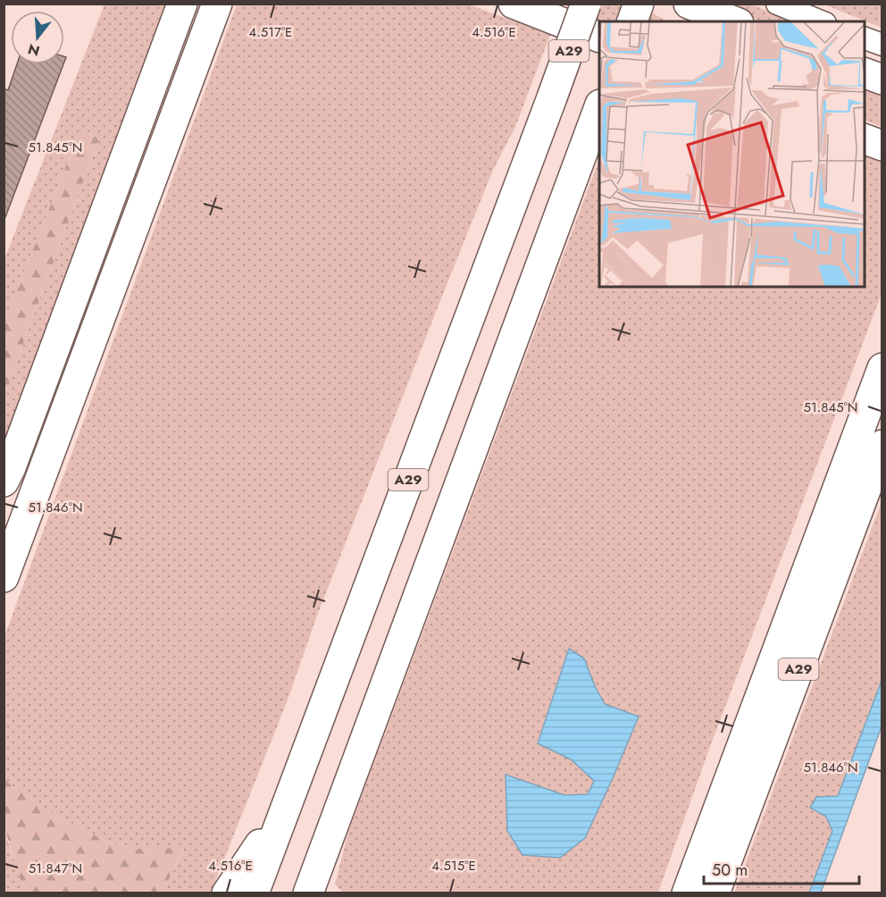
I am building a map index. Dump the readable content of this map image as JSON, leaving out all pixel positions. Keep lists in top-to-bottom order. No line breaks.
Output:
{"streets":{"main road":["A29"]},"scale_bar":"50 m","north":"bottom","coordinates":["4.517°E","4.516°E","51.845°N","51.846°N","4.515°E","51.847°N"]}
